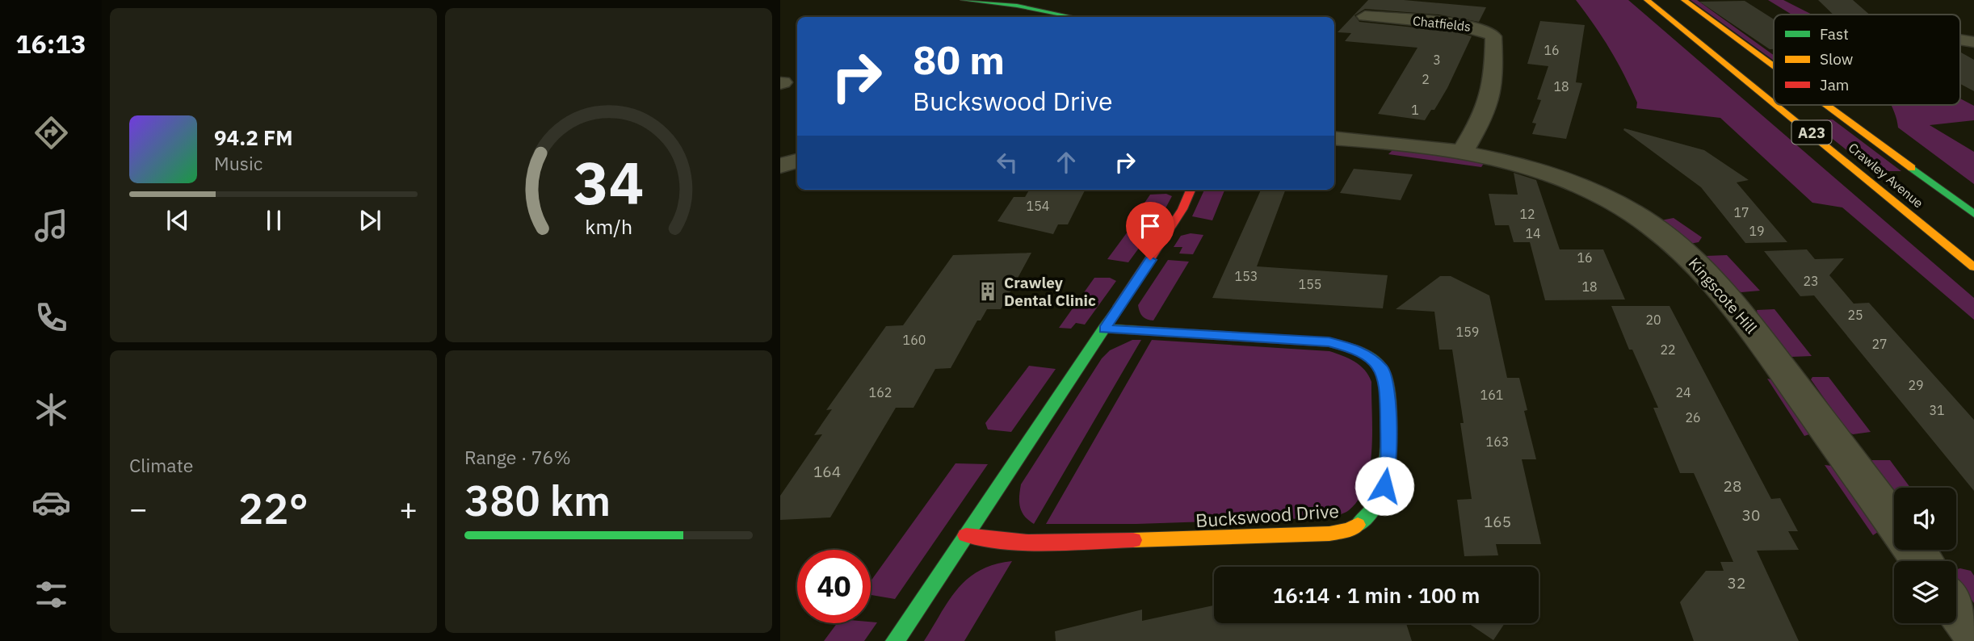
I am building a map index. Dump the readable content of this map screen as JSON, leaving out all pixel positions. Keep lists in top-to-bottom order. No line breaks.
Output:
{"streets":{"main road":["A23","Crawley Avenue","Buckswood Drive"],"street":["Chatfields","Kingscote Hill"]},"crossings":[["Chatfields","Kingscote Hill"]],"places":{"building":["Crawley Dental Clinic"]},"house_numbers":["16","3","2","18","1","154","17","12","19","14","16","153","23","155","18","25","20","159","160","27","22","29","162","24","161","31","26","163","164","28","30","165","32"],"legend":["Fast","Slow","Jam"],"page":{"tabs":"16:13","turn":["80 m","Buckswood Drive"],"song":["94.2 FM","Music"],"tile":["Climate",["Range · 76%","380 km"]],"heat":["−","22°","+"],"limit":"40","trip":"16:14 · 1 min · 100 m","gauge":["34","km/h"]}}
